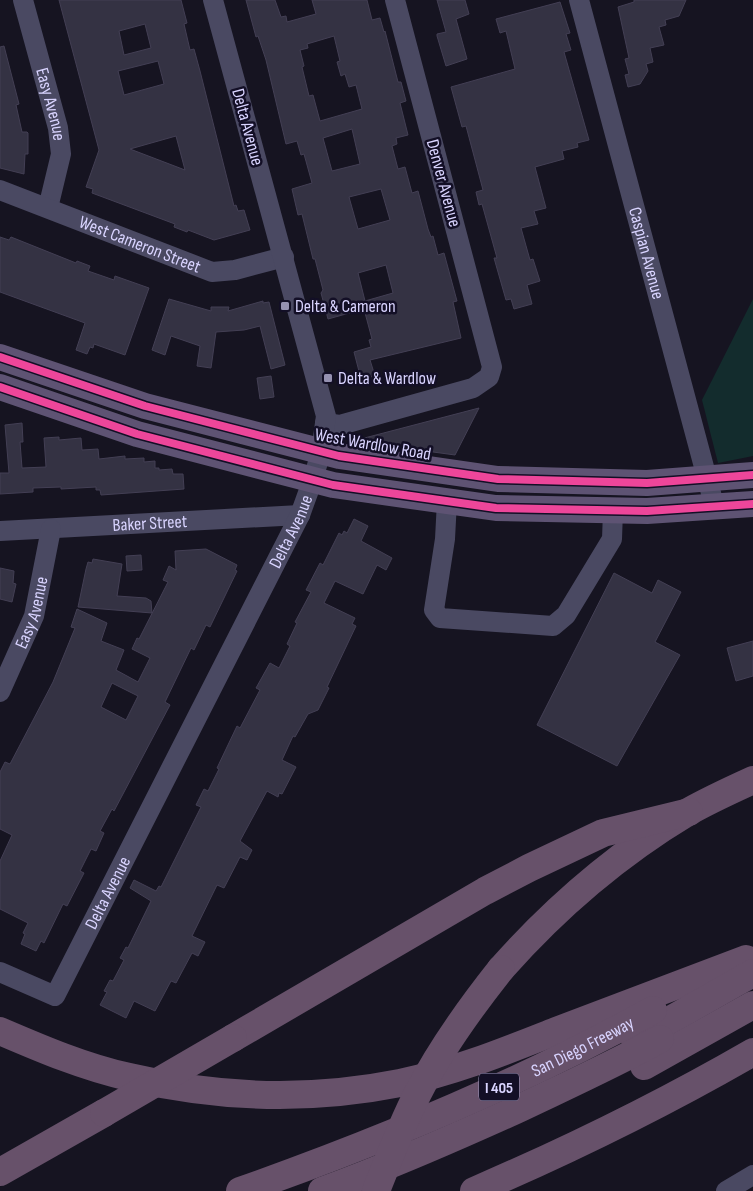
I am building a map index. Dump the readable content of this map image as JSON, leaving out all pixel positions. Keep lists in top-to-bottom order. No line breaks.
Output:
{"streets":{"highway":["San Diego Freeway","I 405"],"main road":["West Wardlow Road"],"street":["Easy Avenue","Delta Avenue","Denver Avenue","West Cameron Street","Caspian Avenue","Baker Street"]},"crossings":[["Easy Avenue","West Cameron Street"],["Easy Avenue","Baker Street"],["Delta Avenue","Denver Avenue"],["Delta Avenue","West Cameron Street"],["Delta Avenue","West Wardlow Road"],["Delta Avenue","Baker Street"],["Caspian Avenue","West Wardlow Road"]],"places":{"transit":["Delta & Cameron","Delta & Wardlow"]}}
